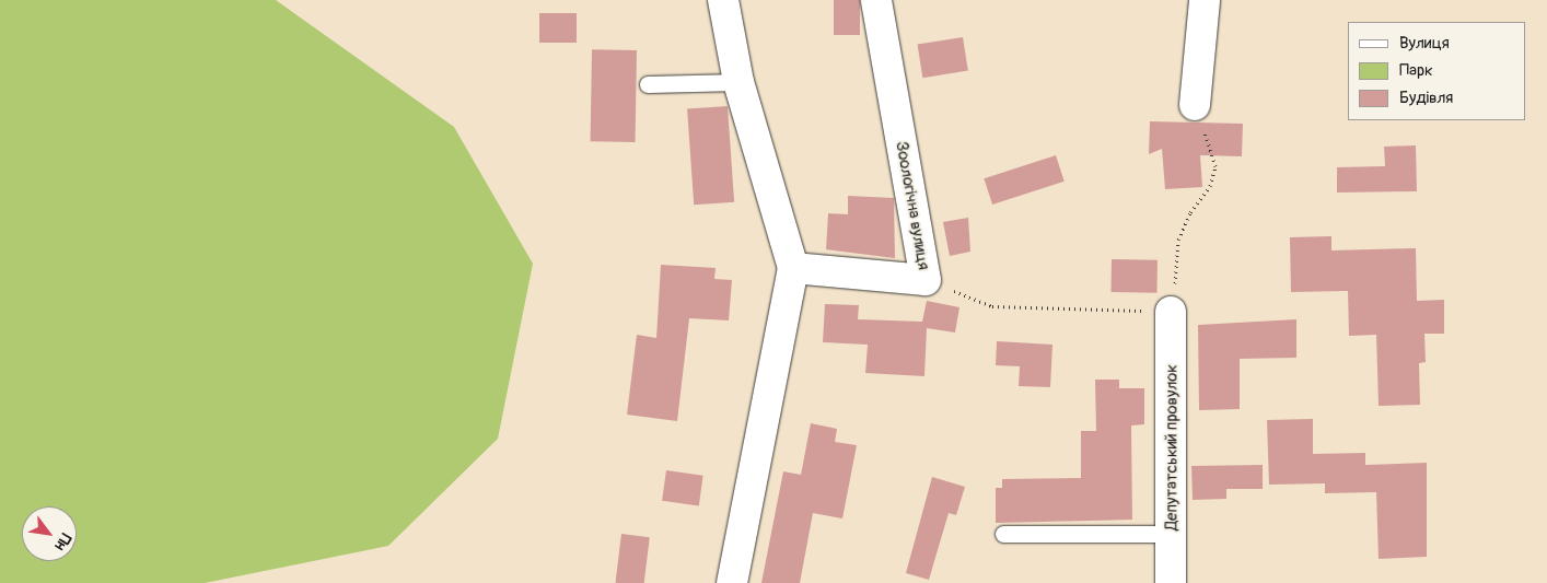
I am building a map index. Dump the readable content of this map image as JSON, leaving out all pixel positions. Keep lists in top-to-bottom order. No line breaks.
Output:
{"streets":{"street":["Зоологічна вулиця","Депутатський провулок"]},"legend":["Вулиця","Парк","Будівля"],"north":"bottom right"}
